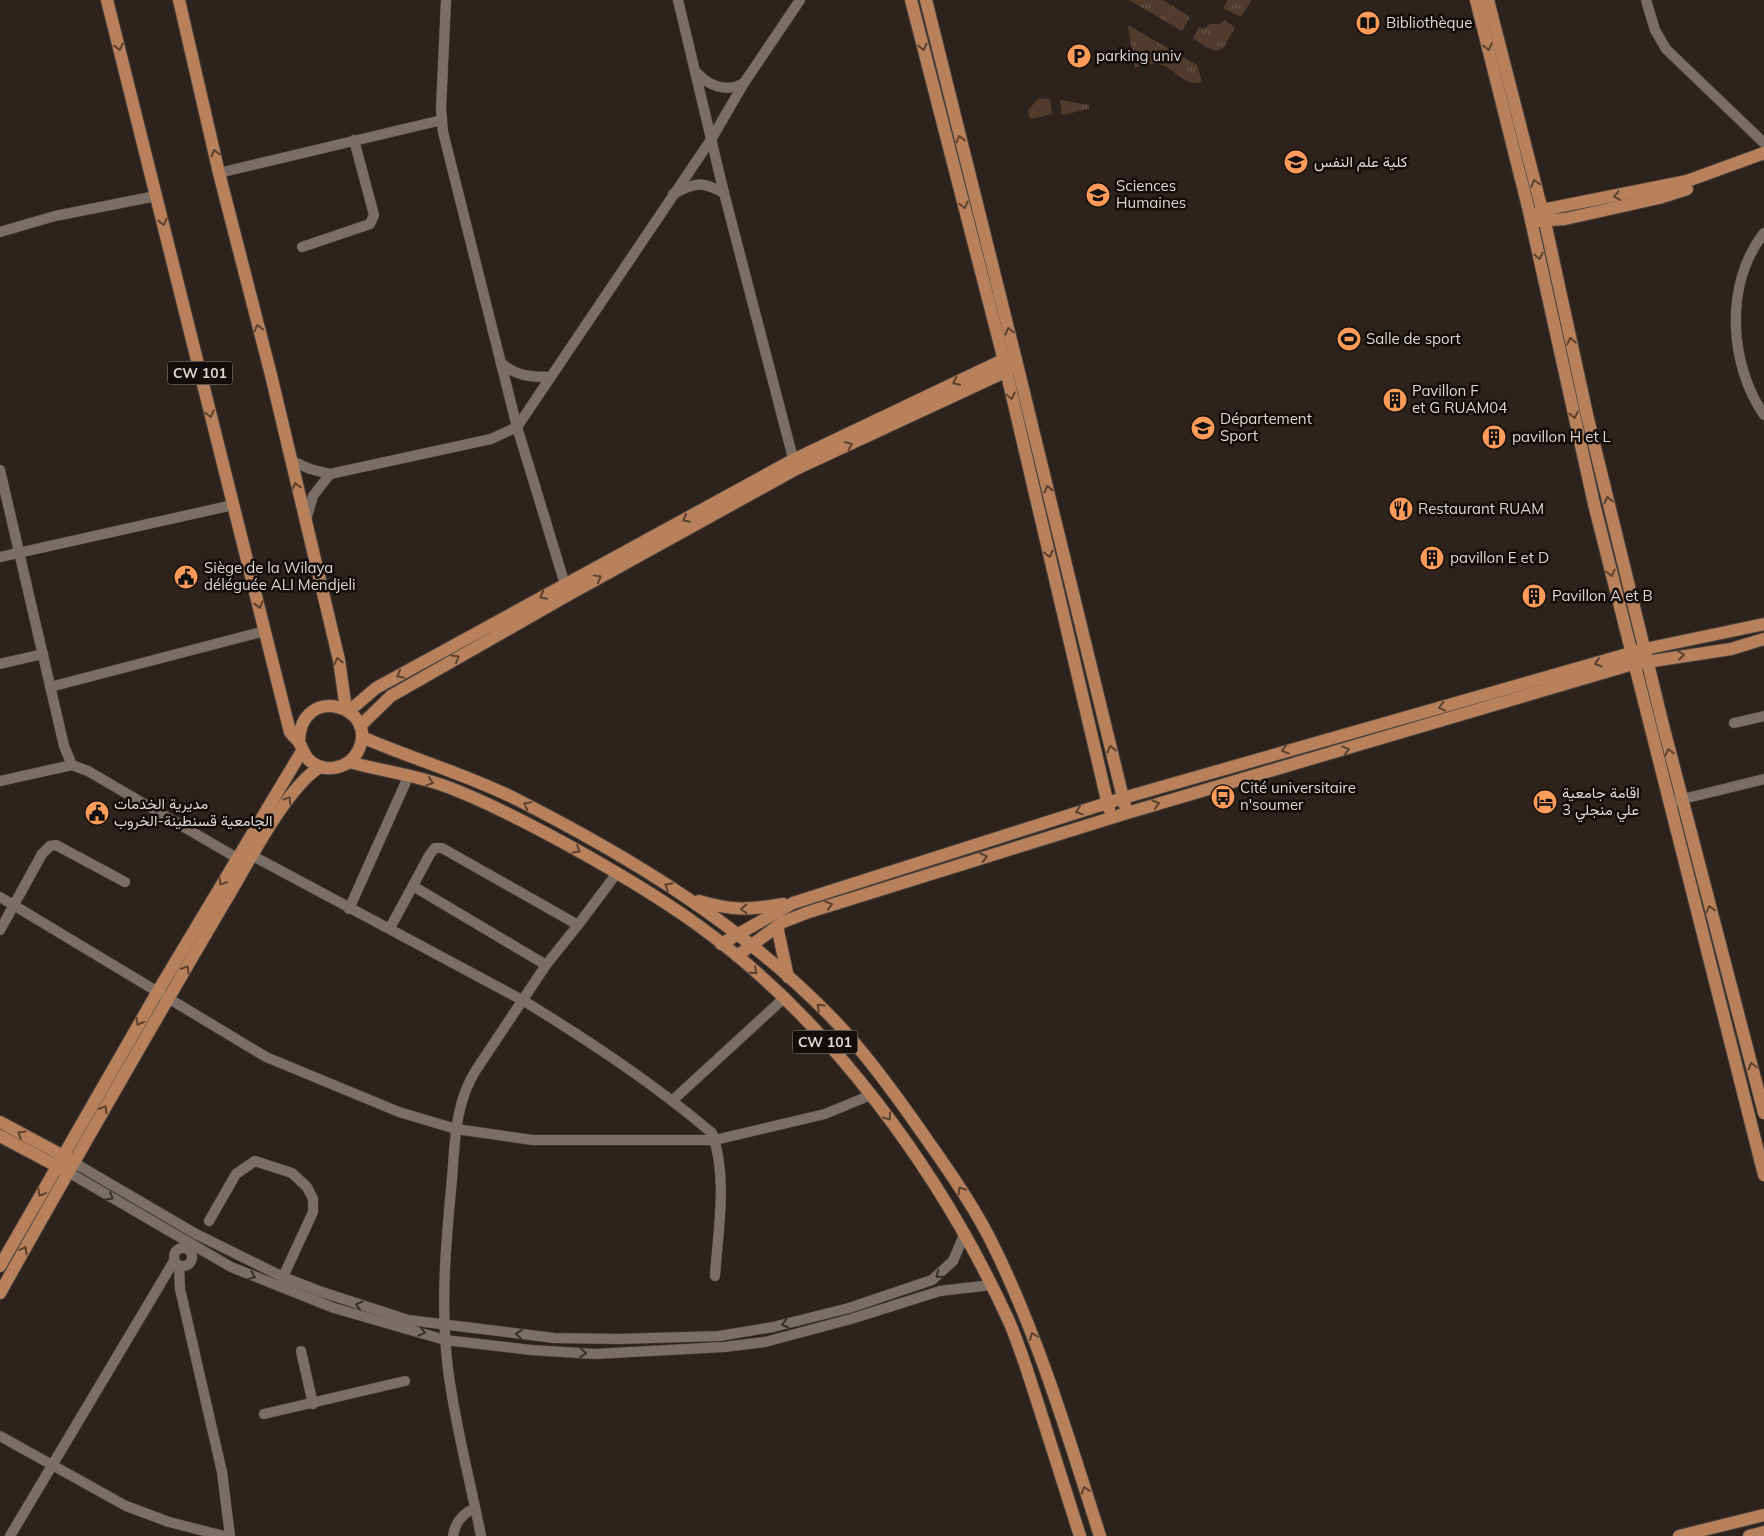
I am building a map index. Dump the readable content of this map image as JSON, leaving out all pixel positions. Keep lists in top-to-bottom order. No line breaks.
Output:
{"streets":{"main road":["CW 101"]},"places":{"library":["Bibliothèque"],"parking":["parking univ"],"school or university":["كلية علم النفس","Sciences Humaines","Département Sport"],"sports":["Salle de sport"],"building":["Pavillon F et G RUAM04","pavillon H et L","pavillon E et D","Pavillon A et B"],"restaurant":["Restaurant RUAM"],"public building":["Siège de la Wilaya déléguée ALI Mendjeli","مديرية الخدمات الجامعية قسنطينة-الخروب"],"bus stop":["Cité universitaire n'soumer"],"hotel":["اقامة جامعية علي منجلي 3"]}}
